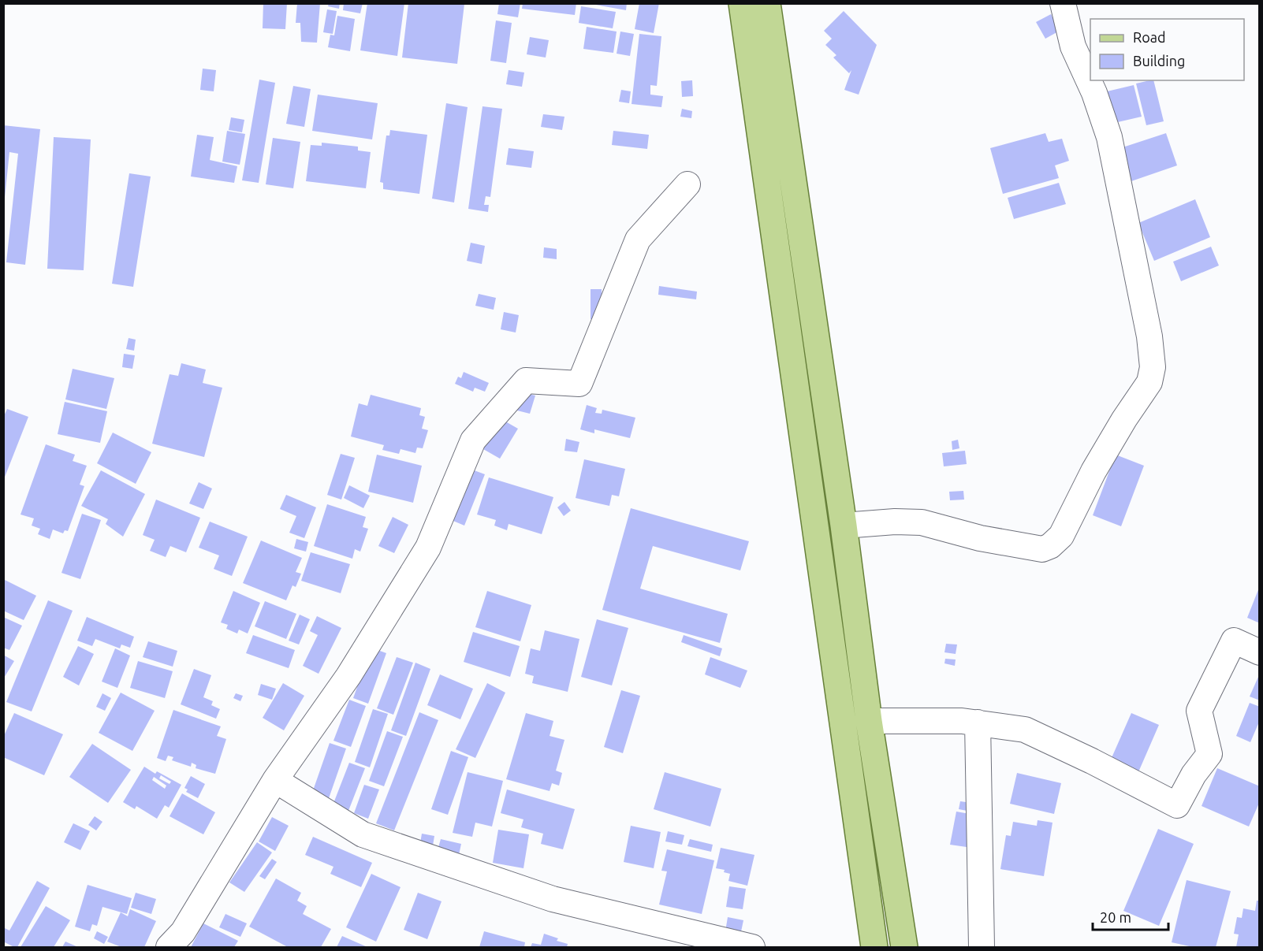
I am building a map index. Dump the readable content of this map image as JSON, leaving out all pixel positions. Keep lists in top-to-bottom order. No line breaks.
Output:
{"legend":["Road","Building"],"scale_bar":"20 m"}
